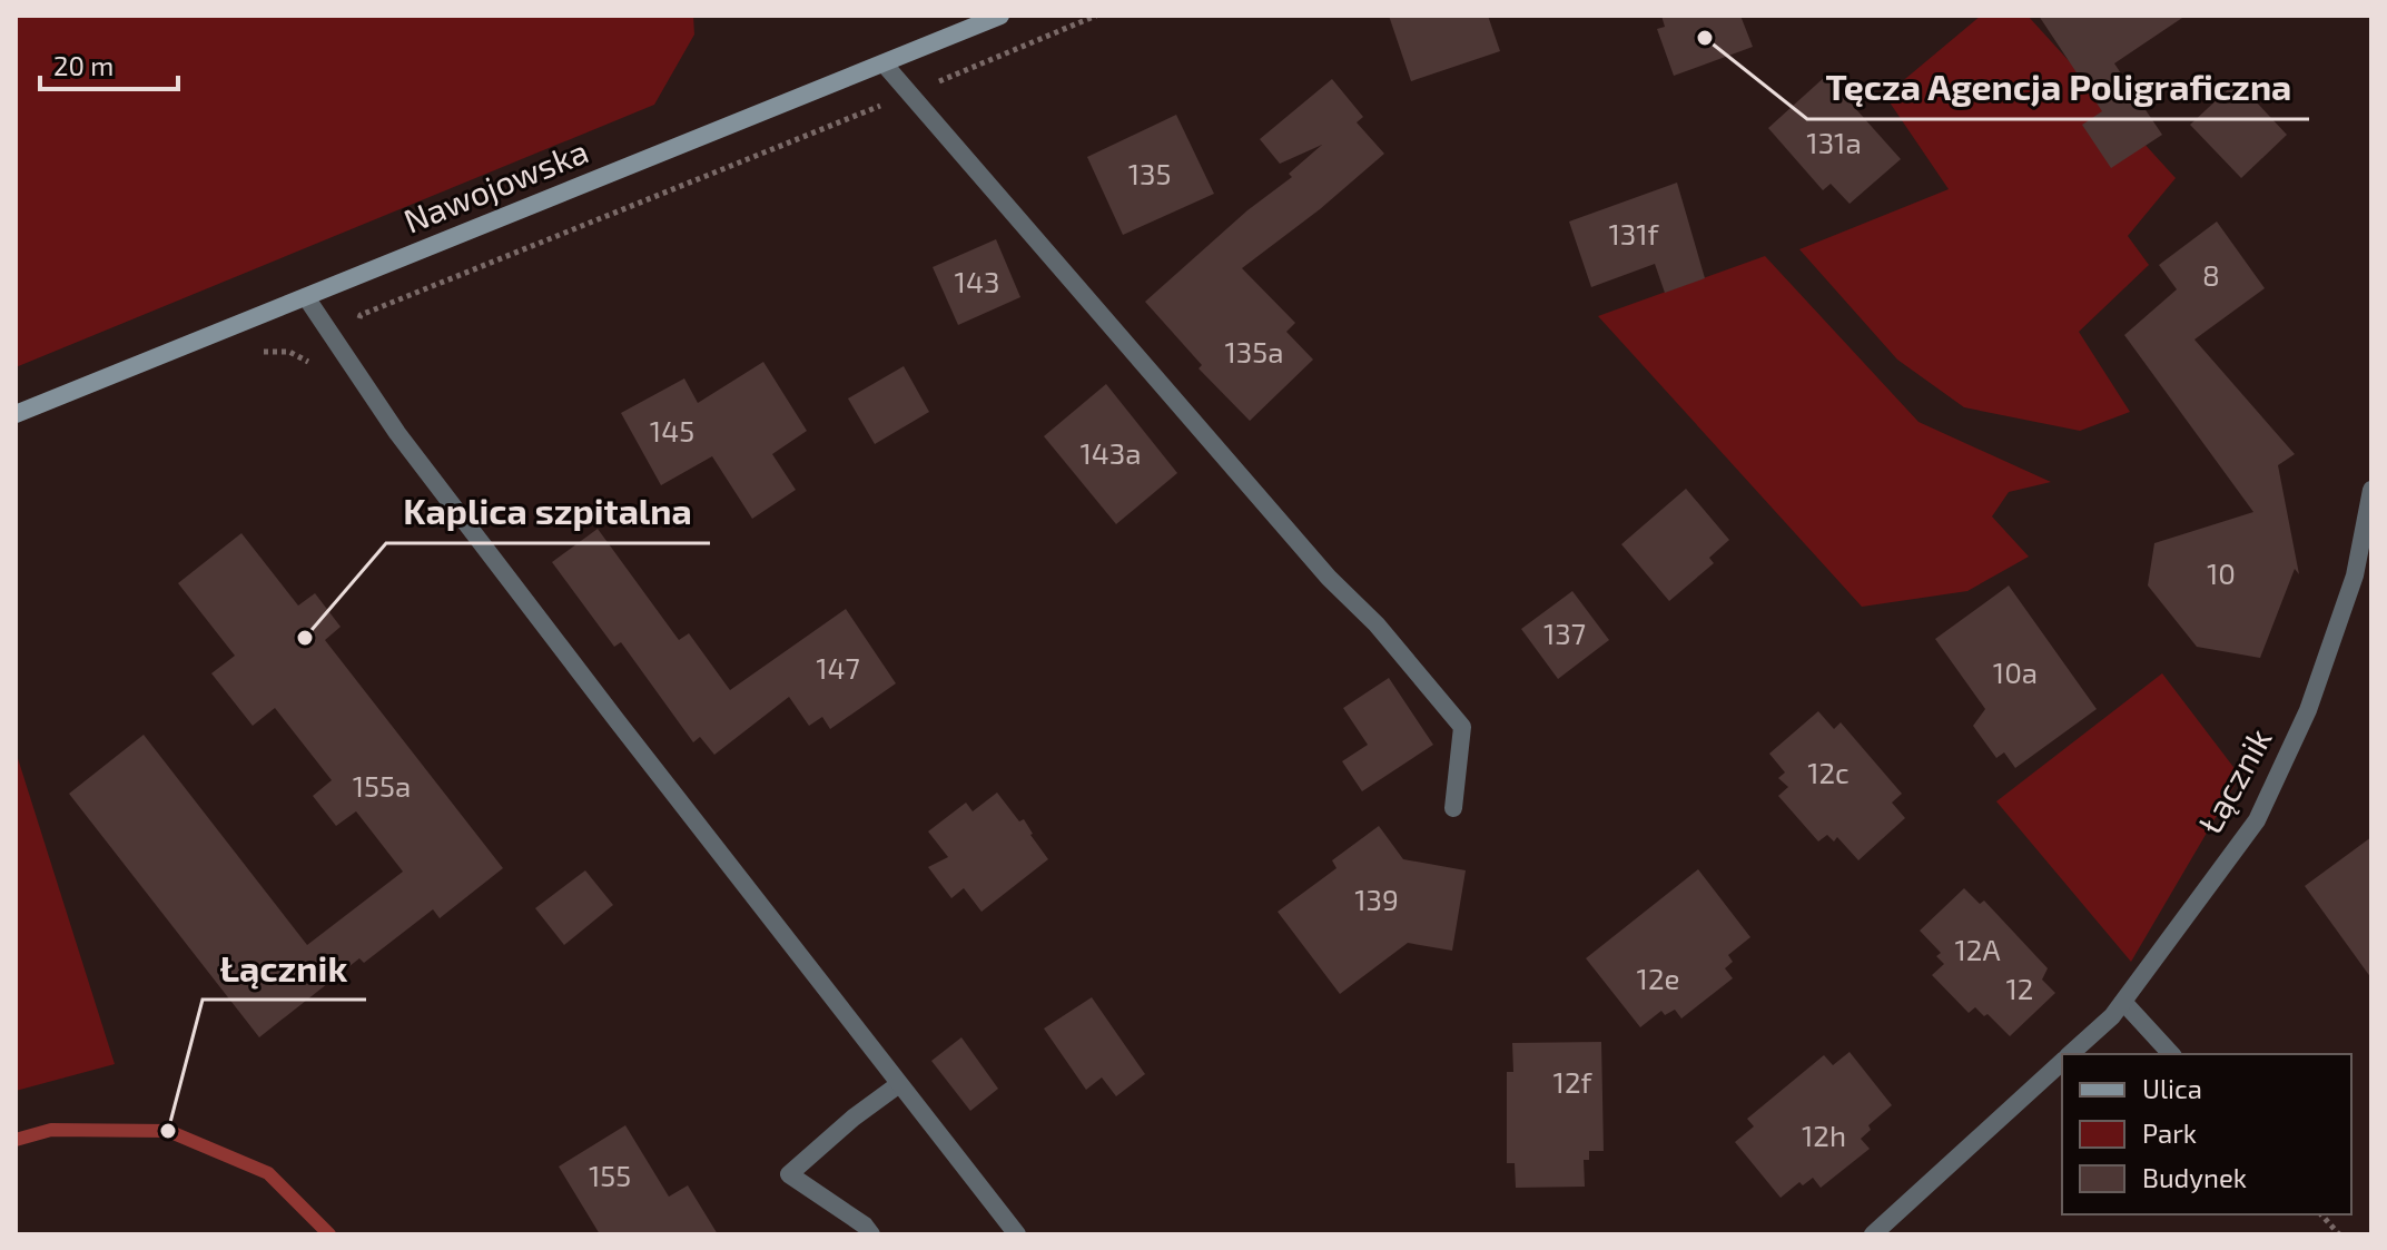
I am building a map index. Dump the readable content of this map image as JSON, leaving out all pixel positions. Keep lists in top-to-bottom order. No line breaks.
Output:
{"streets":{"street":["Nawojowska","Łącznik"]},"places":["Tęcza Agencja Poligraficzna","Kaplica szpitalna","Łącznik"],"house_numbers":["131a","135","131f","8","143","135a","145","143a","10","137","147","10a","12c","155a","139","12A","12e","12","12f","12h","155"],"legend":["Ulica","Park","Budynek"],"scale_bar":"20 m"}
